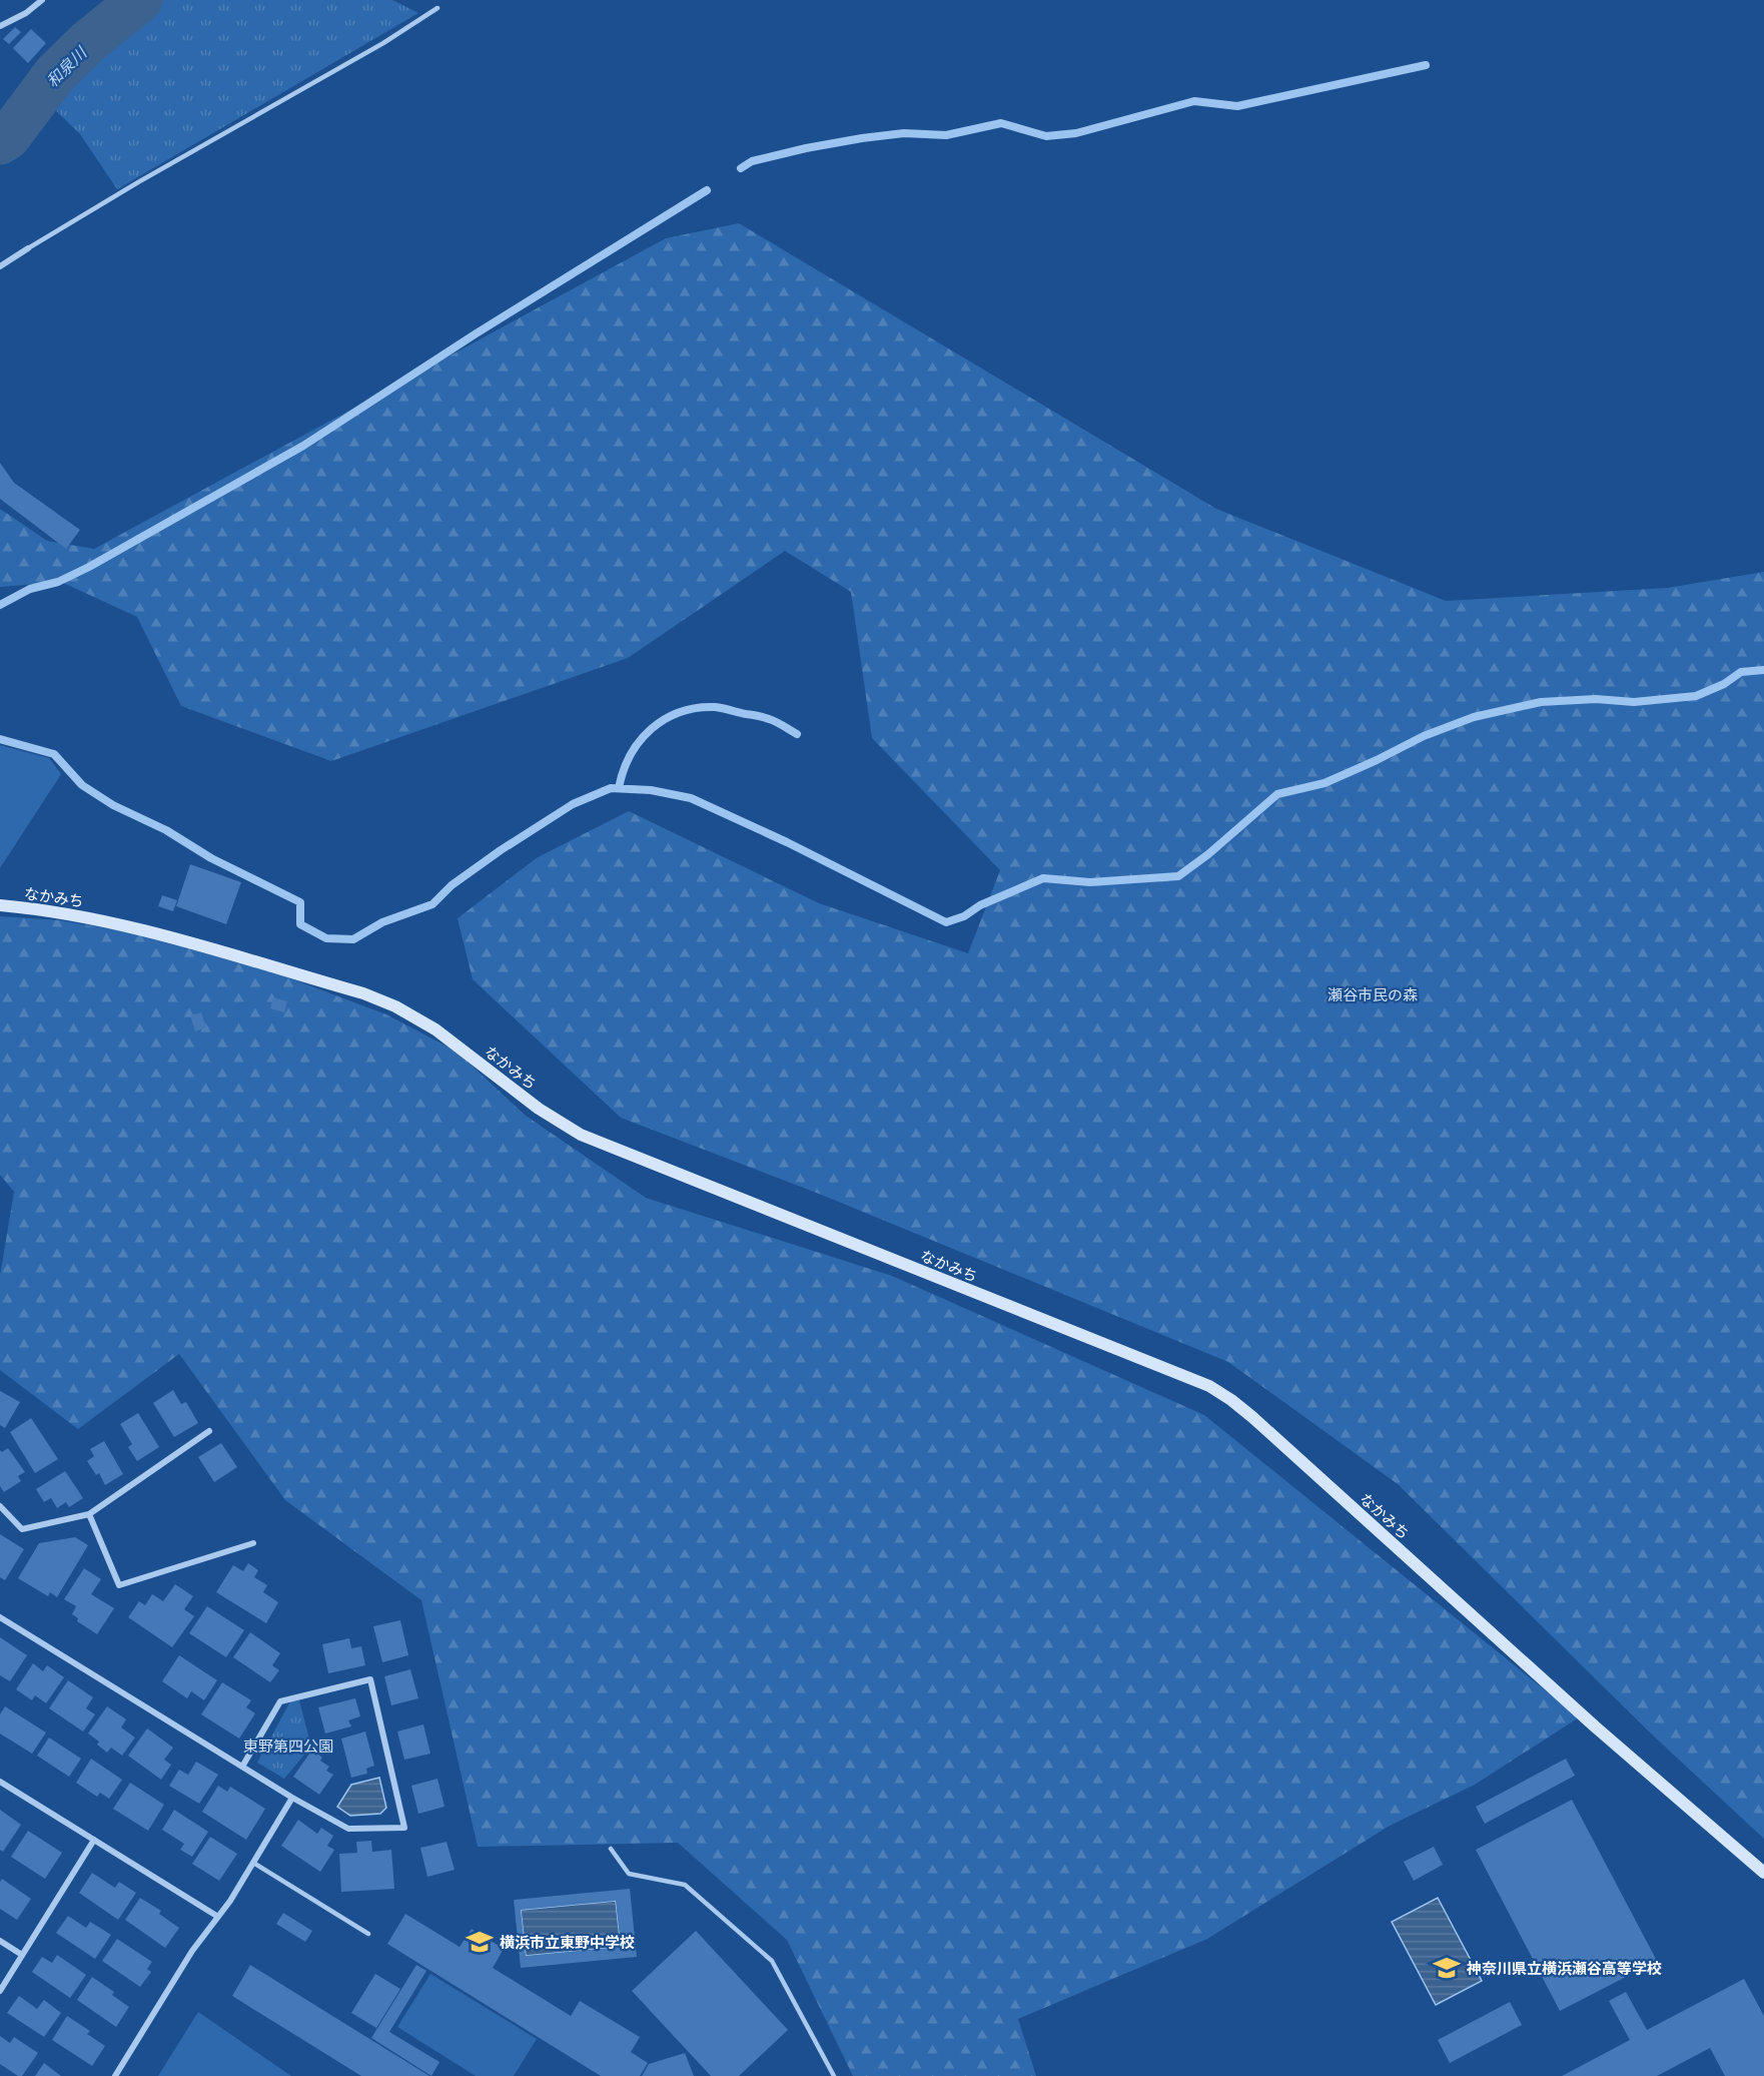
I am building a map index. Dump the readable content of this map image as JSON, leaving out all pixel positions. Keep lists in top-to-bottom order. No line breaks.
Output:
{"streets":{"street":["なかみち"]},"water":["和泉川"],"parks":["瀬谷市民の森","東野第四公園"],"places":{"school or university":["横浜市立東野中学校","神奈川県立横浜瀬谷高等学校"]}}
